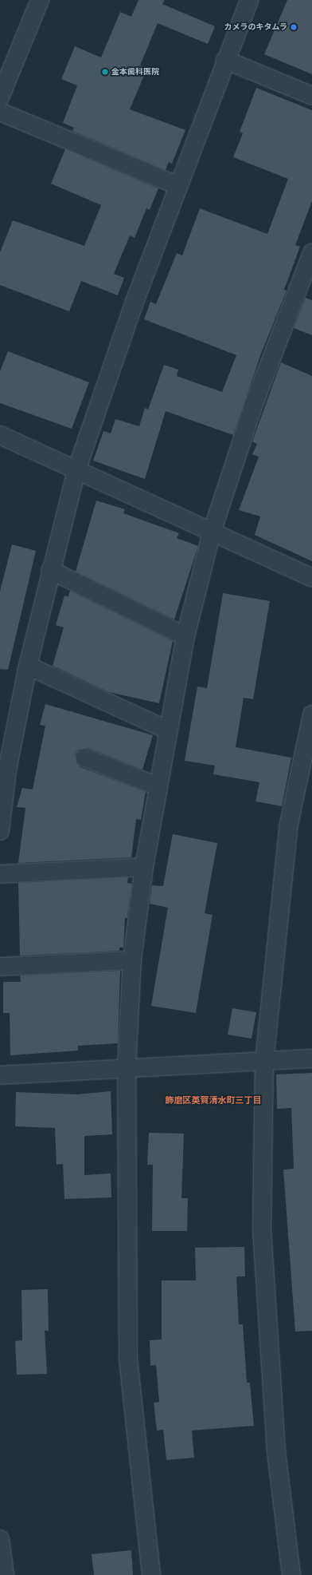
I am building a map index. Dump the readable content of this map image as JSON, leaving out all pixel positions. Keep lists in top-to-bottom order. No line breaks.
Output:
{"districts":["飾磨区英賀清水町三丁目"],"places":["カメラのキタムラ","金本歯科医院"]}
